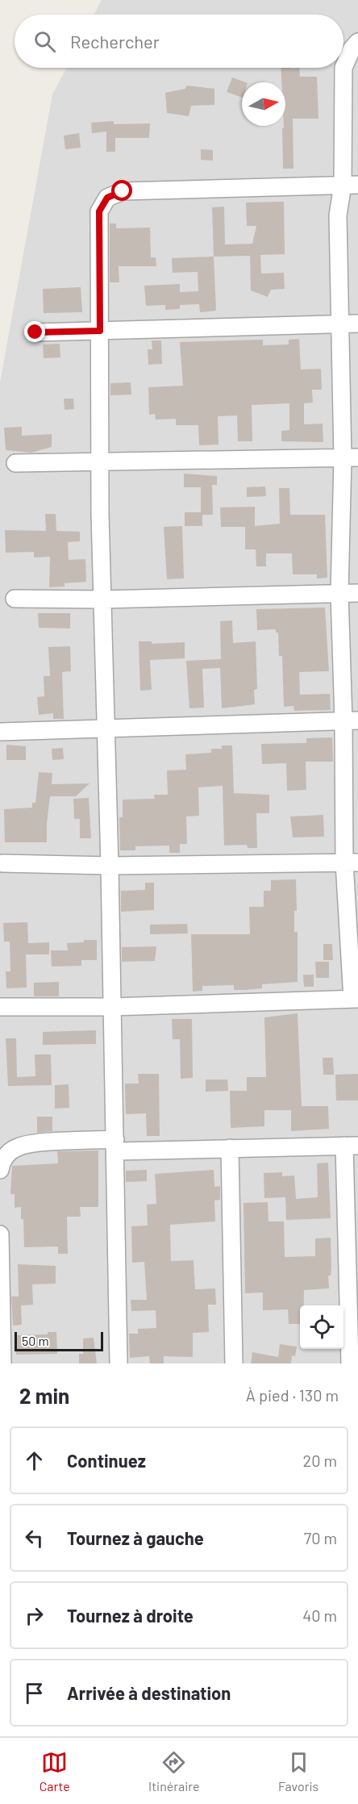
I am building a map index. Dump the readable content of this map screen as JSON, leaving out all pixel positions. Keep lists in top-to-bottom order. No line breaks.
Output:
{"scale_bar":"50 m","north":"right","page":{"search":"Rechercher","scale":"50 m","heading":["2 min","À pied · 130 m"],"list":[["Continuez","20 m"],["Tournez à gauche","70 m"],["Tournez à droite","40 m"],"Arrivée à destination"],"nav":["Carte","Itinéraire","Favoris"]}}
